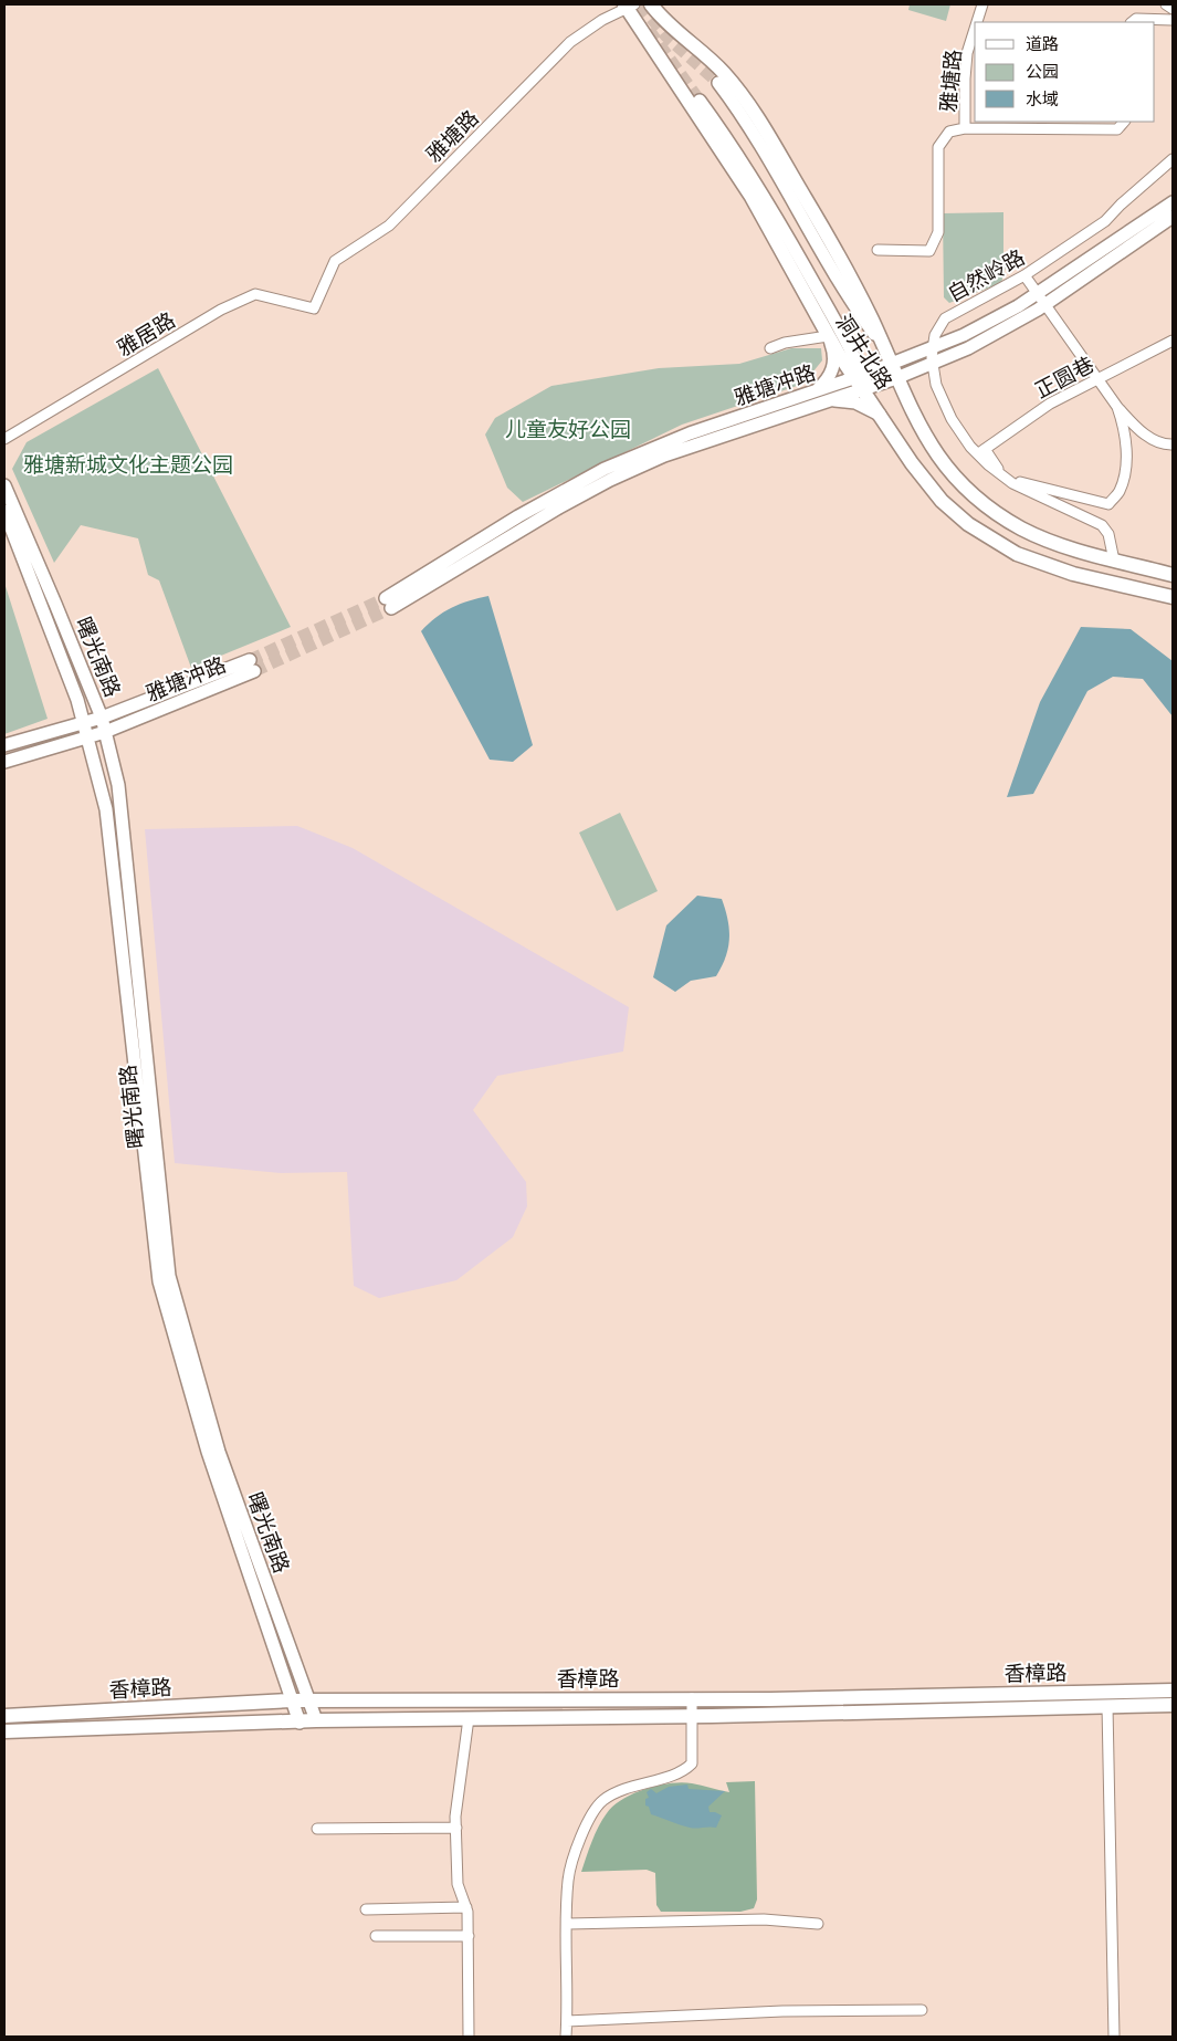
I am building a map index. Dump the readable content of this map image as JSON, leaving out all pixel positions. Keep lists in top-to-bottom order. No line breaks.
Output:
{"streets":{"main road":["洞井北路","雅塘冲路","曙光南路","香樟路"],"street":["雅塘路","自然岭路","雅居路","正圆巷"]},"crossings":[["雅塘路","雅居路"],["雅塘路","洞井北路"],["自然岭路","洞井北路"],["自然岭路","正圆巷"],["自然岭路","雅塘冲路"],["洞井北路","雅塘冲路"],["雅塘冲路","曙光南路"],["曙光南路","香樟路"]],"parks":["儿童友好公园","雅塘新城文化主题公园"],"legend":["道路","公园","水域"]}
